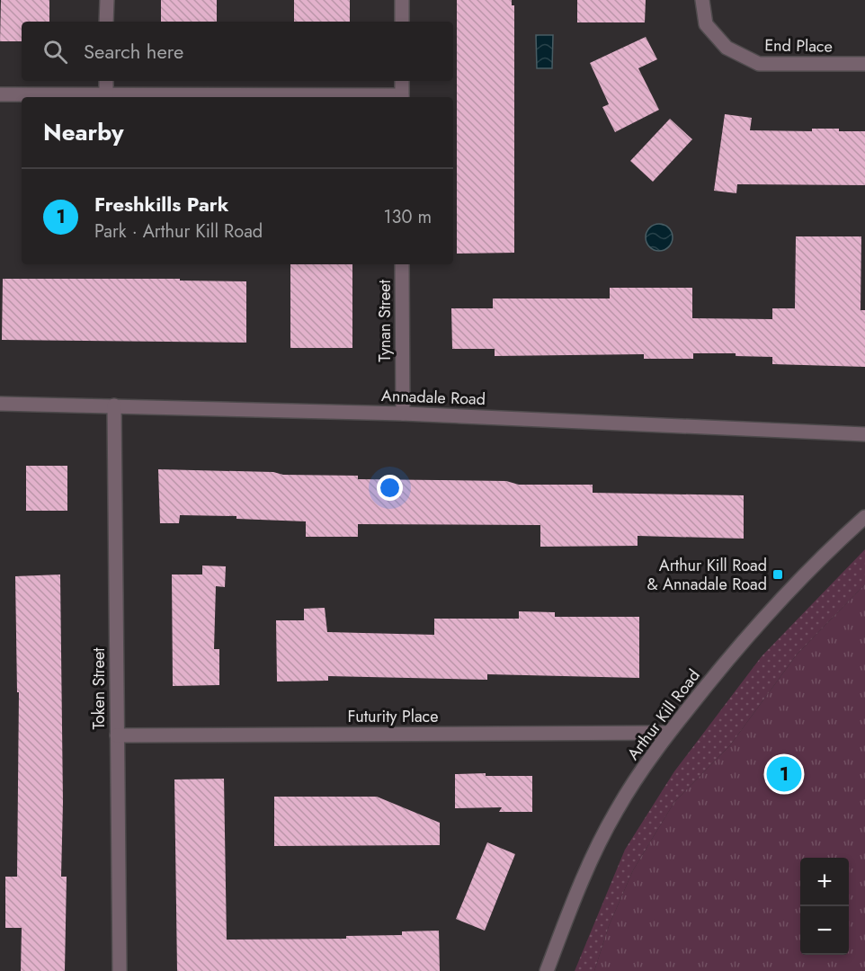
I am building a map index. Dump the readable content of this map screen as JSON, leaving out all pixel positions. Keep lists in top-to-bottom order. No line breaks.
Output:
{"streets":{"street":["End Place","Tynan Street","Annadale Road","Token Street","Arthur Kill Road","Futurity Place"]},"crossings":[["Tynan Street","Annadale Road"],["Annadale Road","Token Street"],["Token Street","Futurity Place"],["Arthur Kill Road","Futurity Place"]],"places":{"transit":["Arthur Kill Road & Annadale Road"]},"page":{"search":"Search here","heading":"Nearby","list":[{"mark":"1","name":"Freshkills Park","note":"Park · Arthur Kill Road","value":"130 m"}],"pins":"1","map_buttons":["+","−"]}}
